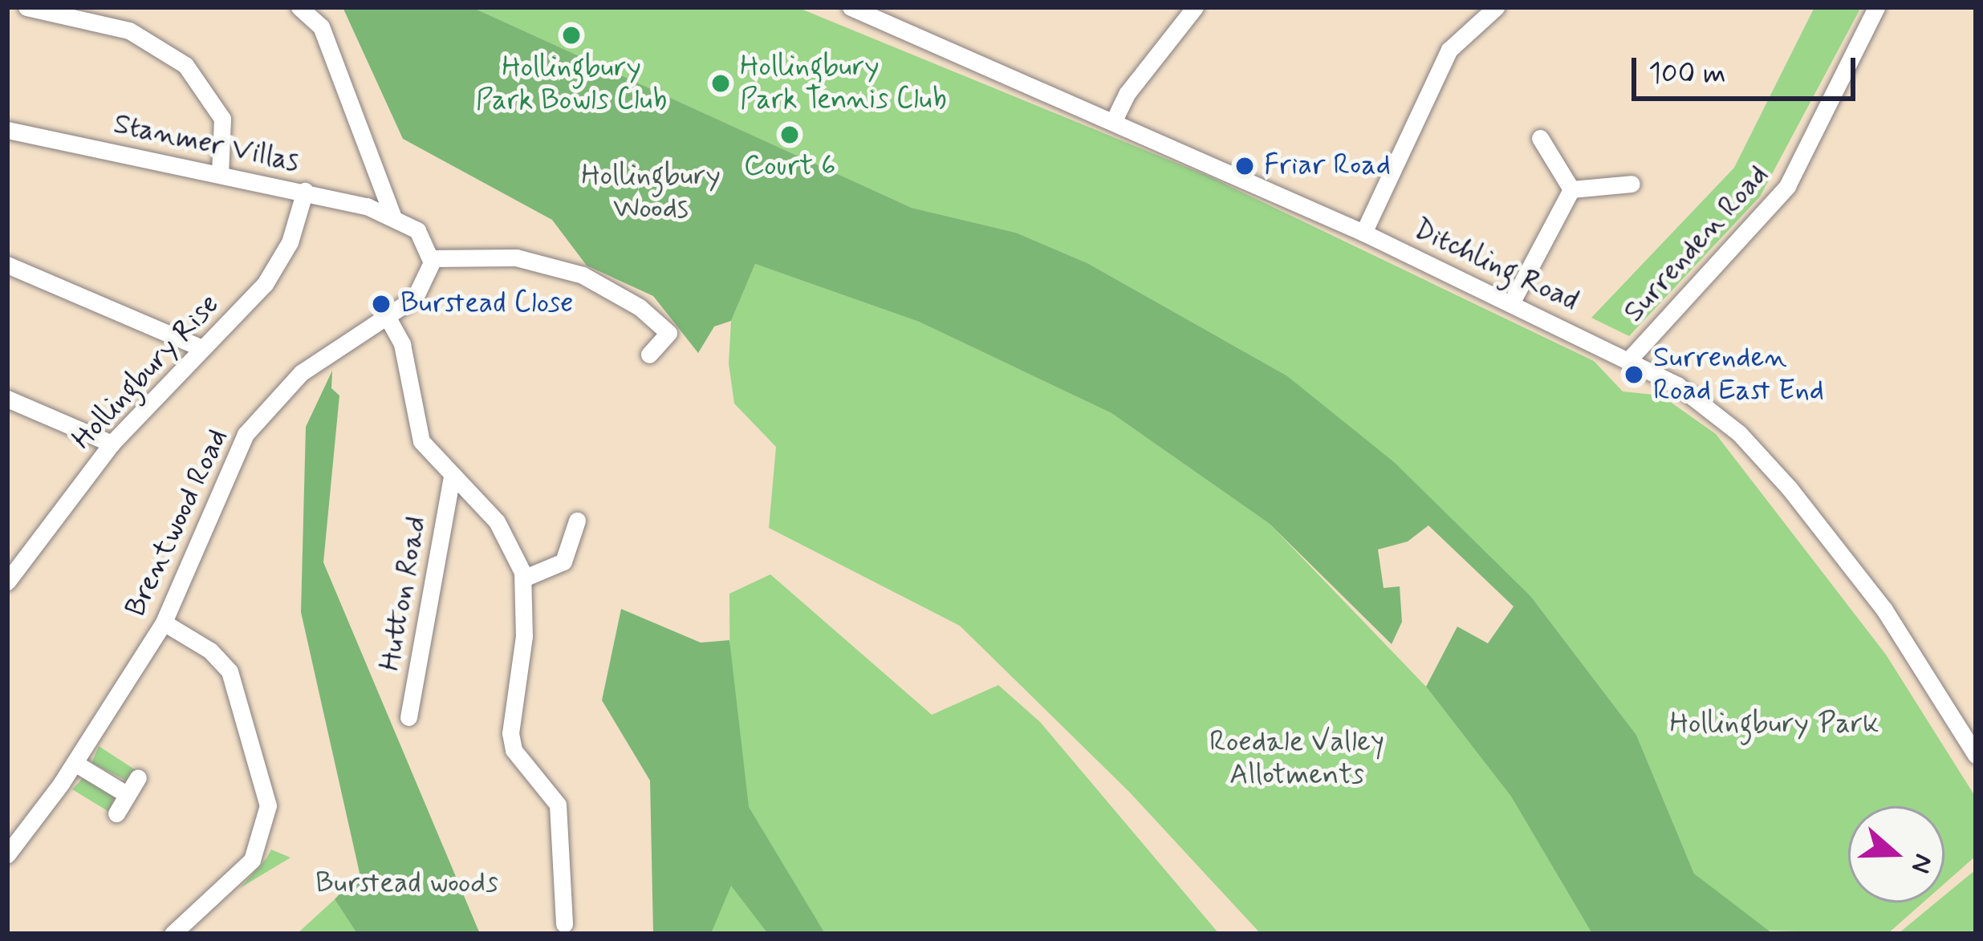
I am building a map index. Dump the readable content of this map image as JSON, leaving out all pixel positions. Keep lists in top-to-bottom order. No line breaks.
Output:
{"streets":{"street":["Stanmer Villas","Surrenden Road","Ditchling Road","Hollingbury Rise","Brentwood Road","Hutton Road"]},"crossings":[["Stanmer Villas","Hollingbury Rise"],["Surrenden Road","Ditchling Road"]],"parks":["Hollingbury Woods","Hollingbury Park","Roedale Valley Allotments","Burstead woods"],"places":["Hollingbury Park Bowls Club","Hollingbury Park Tennis Club","Court 6","Friar Road","Burstead Close","Surrenden Road East End"],"scale_bar":"100 m","north":"right"}
